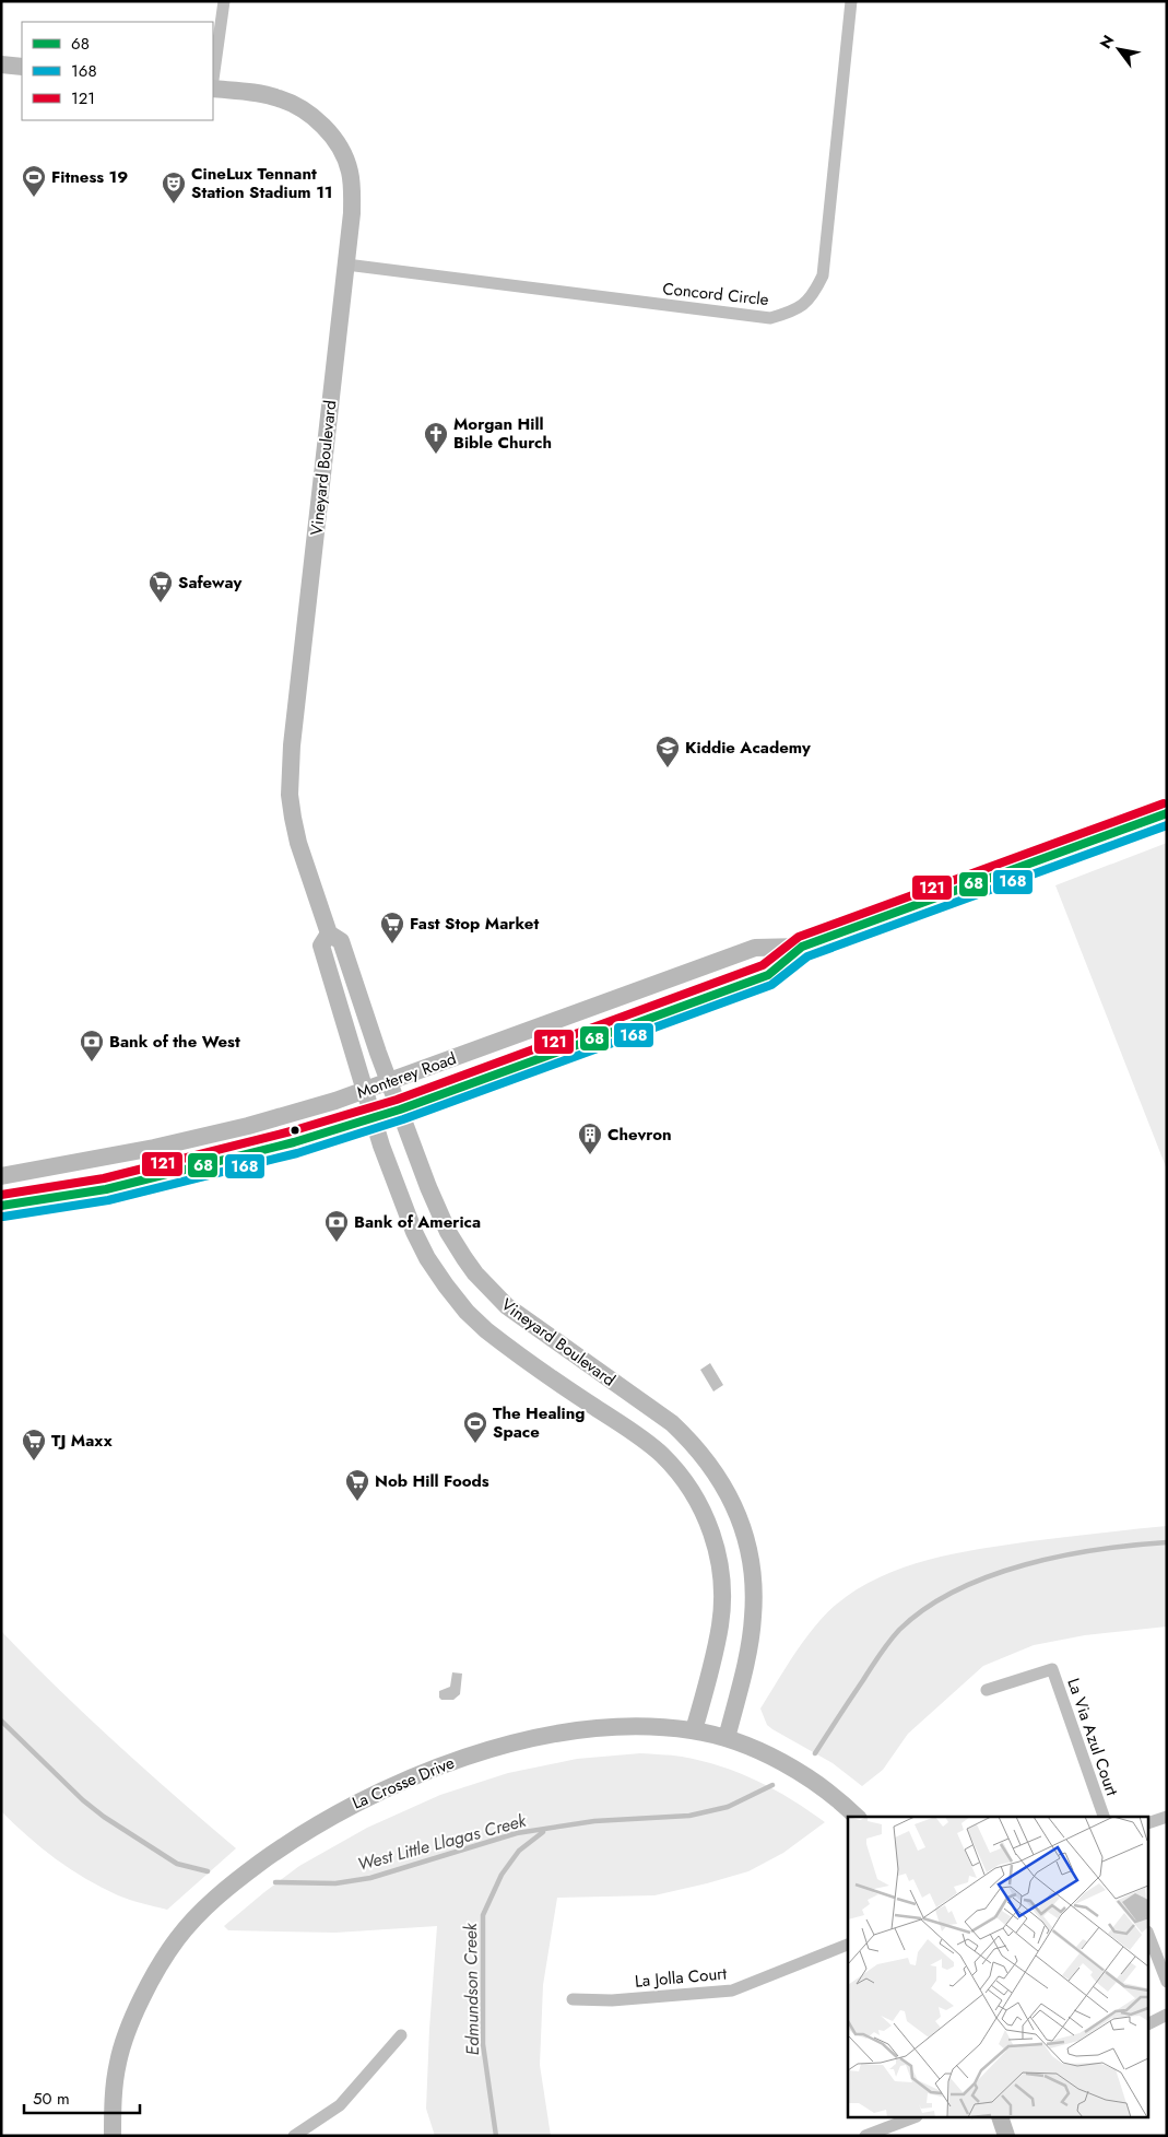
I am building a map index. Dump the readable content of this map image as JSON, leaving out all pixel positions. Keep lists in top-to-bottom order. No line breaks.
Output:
{"streets":{"street":["Concord Circle","Vineyard Boulevard","Monterey Road","La Via Azul Court","La Crosse Drive","La Jolla Court"]},"crossings":[["Concord Circle","Vineyard Boulevard"],["Vineyard Boulevard","Monterey Road"],["Vineyard Boulevard","La Crosse Drive"]],"water":["West Little Llagas Creek","Edmundson Creek"],"places":{"sports":["Fitness 19","The Healing Space"],"theatre":["CineLux Tennant Station Stadium 11"],"church":["Morgan Hill Bible Church"],"supermarket":["Safeway","Fast Stop Market","TJ Maxx","Nob Hill Foods"],"school or university":["Kiddie Academy"],"bank":["Bank of the West","Bank of America"],"building":["Chevron"]},"lines":["transit line 121","transit line 68","transit line 168"],"legend":["68","168","121"],"scale_bar":"50 m","north":"top left"}
